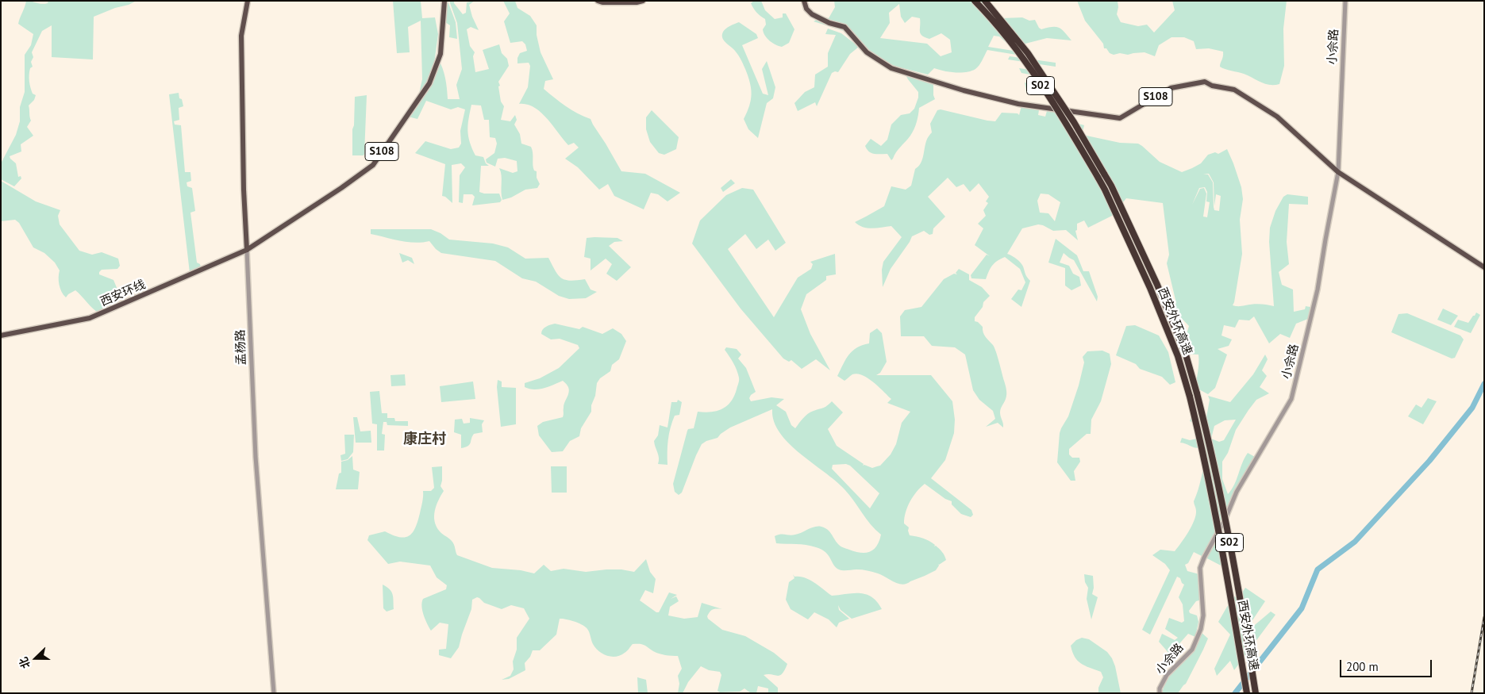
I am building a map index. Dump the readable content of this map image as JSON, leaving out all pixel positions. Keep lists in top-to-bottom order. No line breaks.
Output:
{"streets":{"highway":["S02","西安外环高速"],"main road":["S108","西安环线","孟杨路"],"street":["小佘路"]},"crossings":[["小佘路","S108"],["S108","西安环线"],["S108","孟杨路"],["西安环线","孟杨路"]],"districts":["康庄村"],"scale_bar":"200 m","north":"left"}
